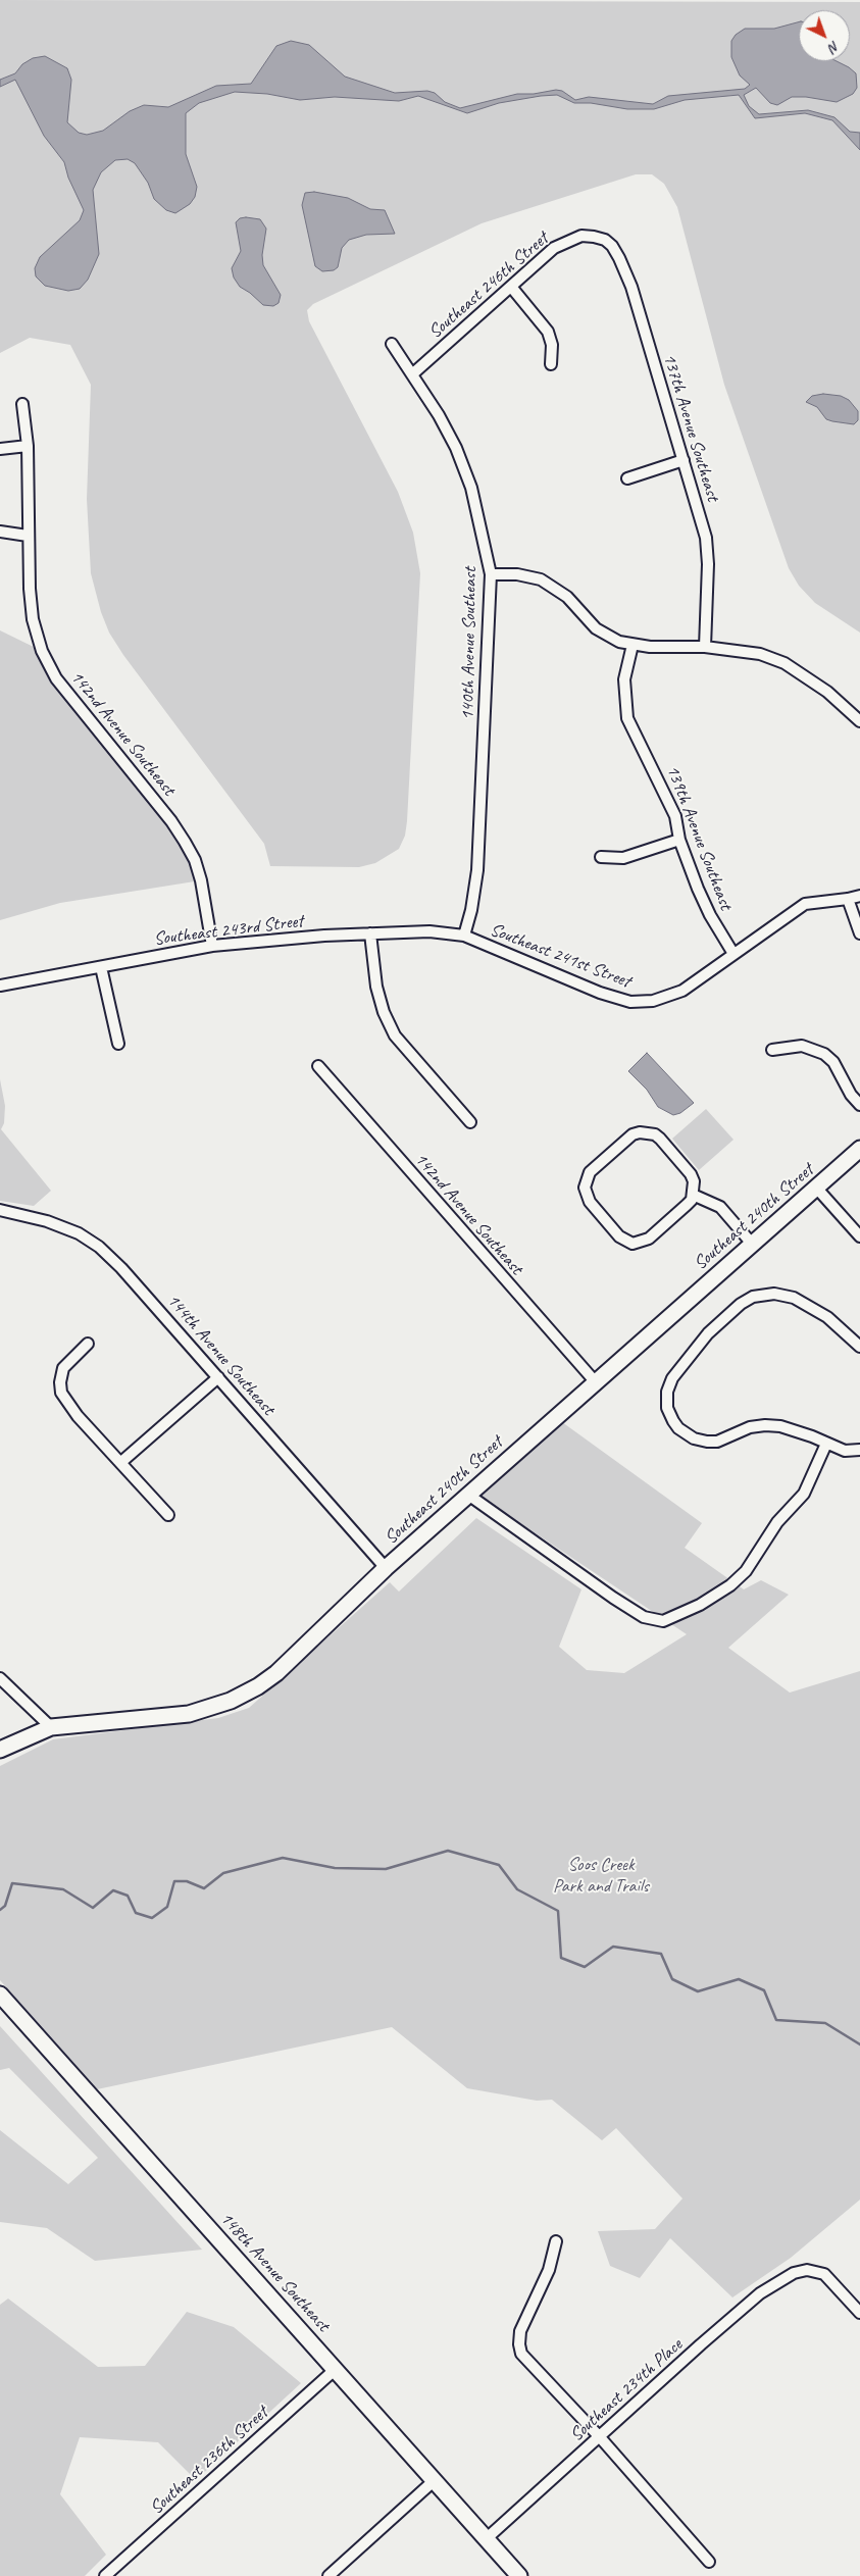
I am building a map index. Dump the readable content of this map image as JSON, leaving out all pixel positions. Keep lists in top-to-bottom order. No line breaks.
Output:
{"streets":{"main road":["Southeast 240th Street","148th Avenue Southeast"],"street":["Southeast 246th Street","137th Avenue Southeast","140th Avenue Southeast","142nd Avenue Southeast","139th Avenue Southeast","Southeast 243rd Street","Southeast 241st Street","144th Avenue Southeast","Southeast 234th Place","Southeast 236th Street"]},"crossings":[["Southeast 246th Street","137th Avenue Southeast"],["Southeast 246th Street","140th Avenue Southeast"],["140th Avenue Southeast","Southeast 243rd Street"],["140th Avenue Southeast","Southeast 241st Street"],["142nd Avenue Southeast","Southeast 243rd Street"],["142nd Avenue Southeast","Southeast 240th Street"],["139th Avenue Southeast","Southeast 241st Street"],["Southeast 243rd Street","Southeast 241st Street"],["Southeast 240th Street","144th Avenue Southeast"],["148th Avenue Southeast","Southeast 234th Place"],["148th Avenue Southeast","Southeast 236th Street"]],"parks":["Soos Creek Park and Trails"],"north":"bottom right"}
